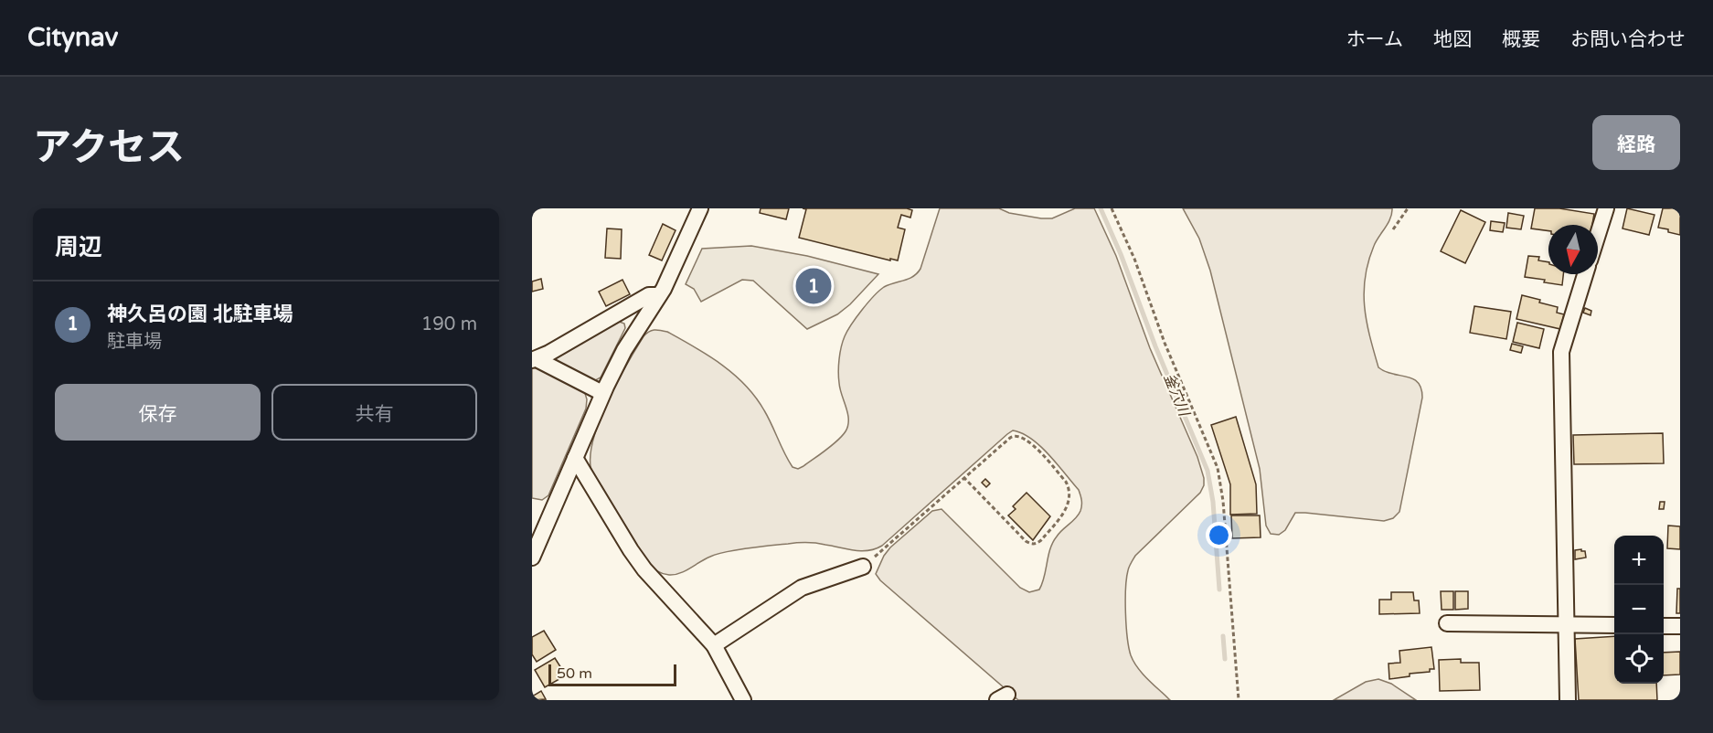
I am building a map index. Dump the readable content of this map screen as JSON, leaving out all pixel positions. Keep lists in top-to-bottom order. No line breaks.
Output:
{"water":["釜穴川"],"scale_bar":"50 m","north":"bottom","page":{"header":"Citynav","nav":["ホーム","地図","概要","お問い合わせ"],"title":"アクセス","buttons":["経路",["保存","共有"]],"heading":"周辺","pins":"1","list":[{"mark":"1","name":"神久呂の園 北駐車場","note":"駐車場","value":"190 m"}],"map_buttons":["+","−"],"scale":"50 m"}}
